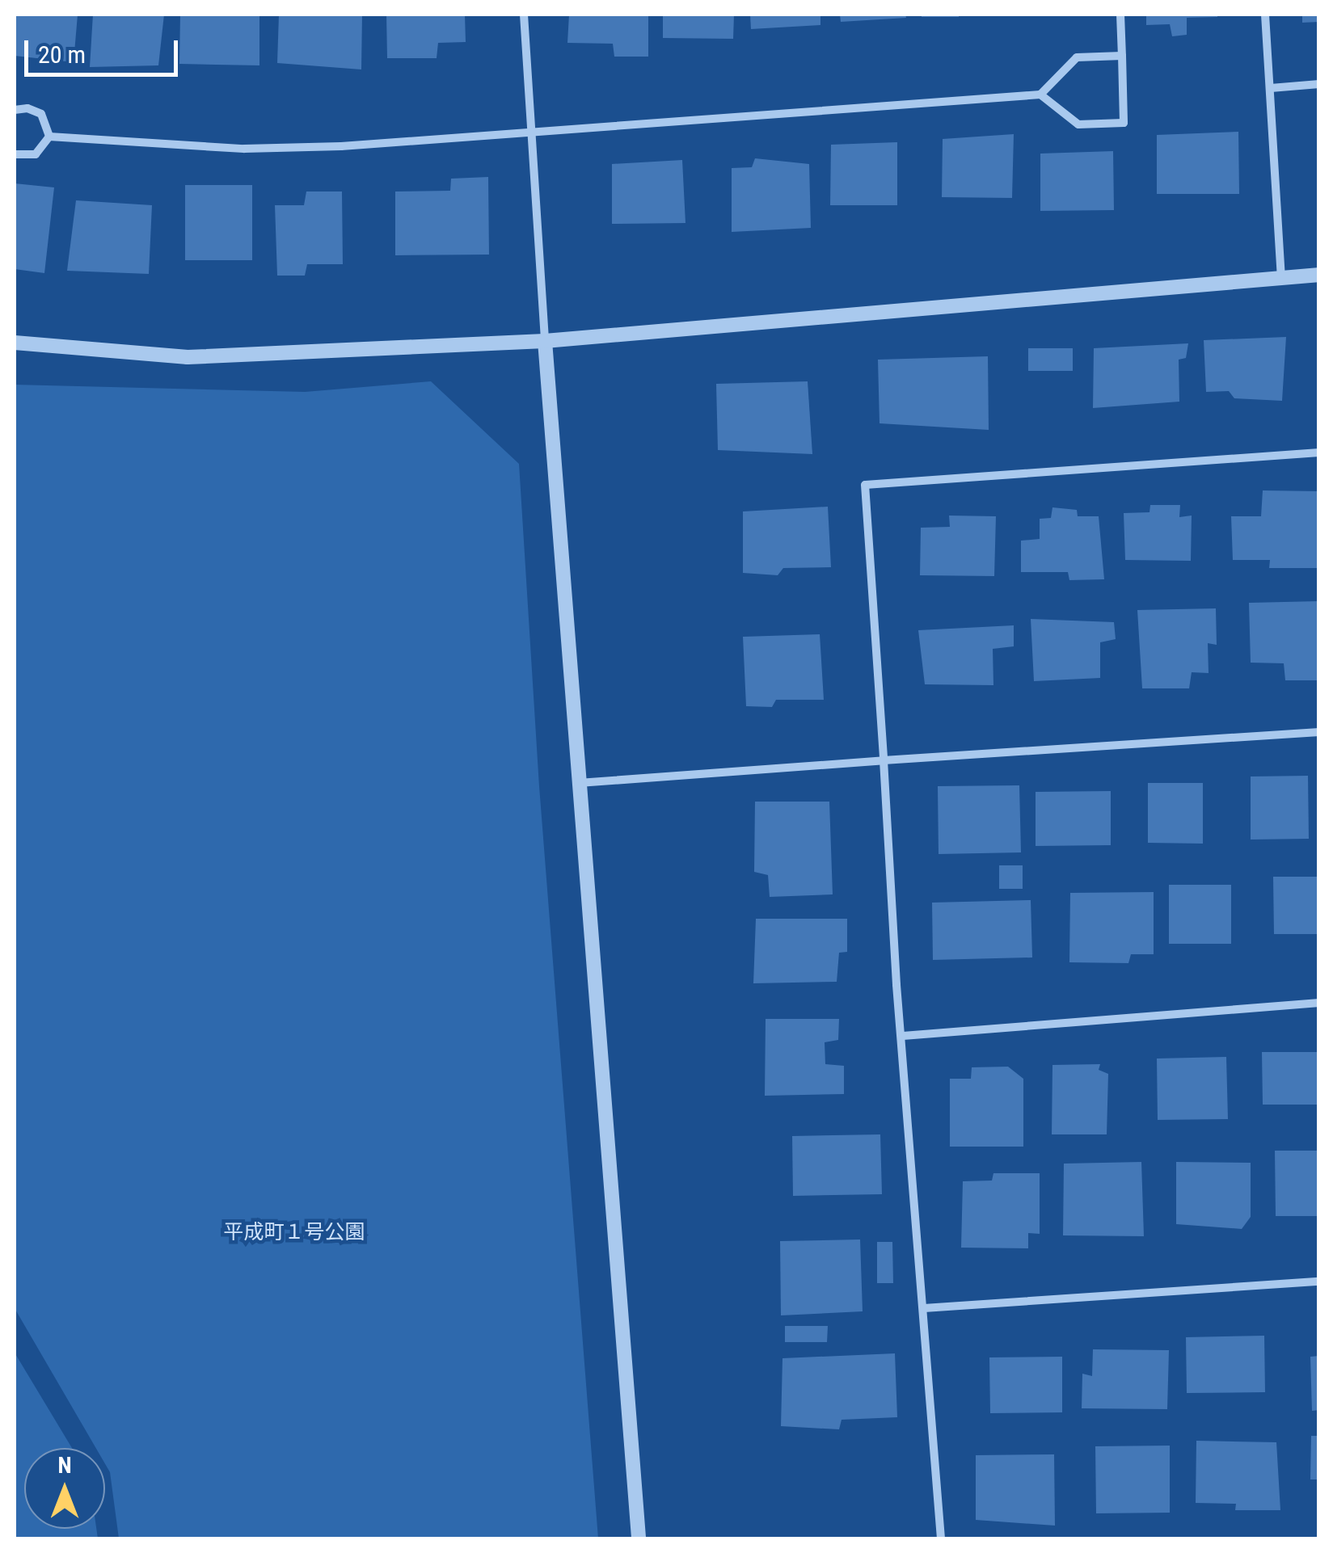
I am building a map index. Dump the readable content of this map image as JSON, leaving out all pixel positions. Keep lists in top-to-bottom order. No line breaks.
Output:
{"parks":["平成町１号公園"],"scale_bar":"20 m","north":"top"}
